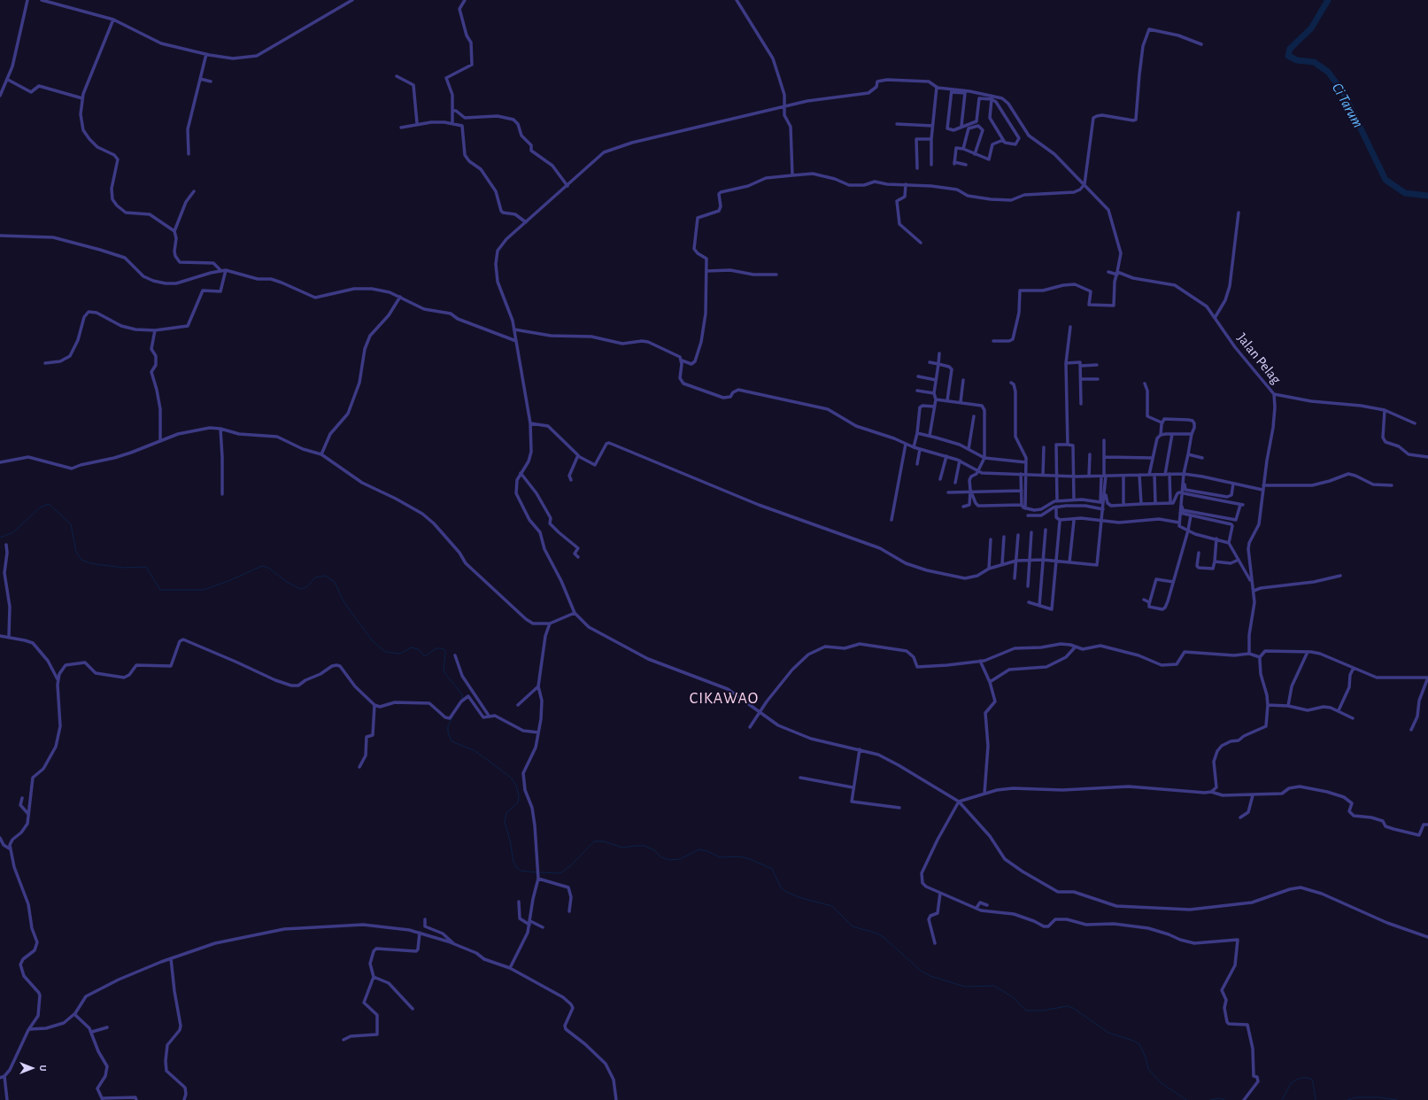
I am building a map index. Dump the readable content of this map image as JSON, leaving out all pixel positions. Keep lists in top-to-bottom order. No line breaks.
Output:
{"streets":{"street":["Jalan Pelag"]},"districts":["CIKAWAO"],"water":["Ci Tarum"],"north":"right"}
